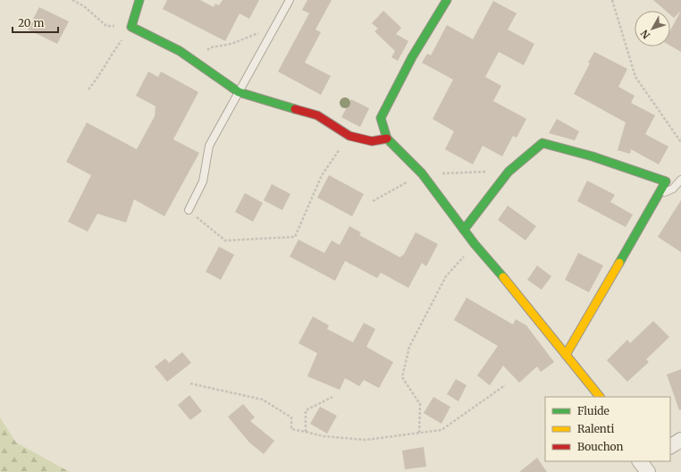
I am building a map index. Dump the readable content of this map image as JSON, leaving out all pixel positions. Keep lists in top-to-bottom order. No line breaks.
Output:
{"legend":["Fluide","Ralenti","Bouchon"],"scale_bar":"20 m","north":"bottom left"}
